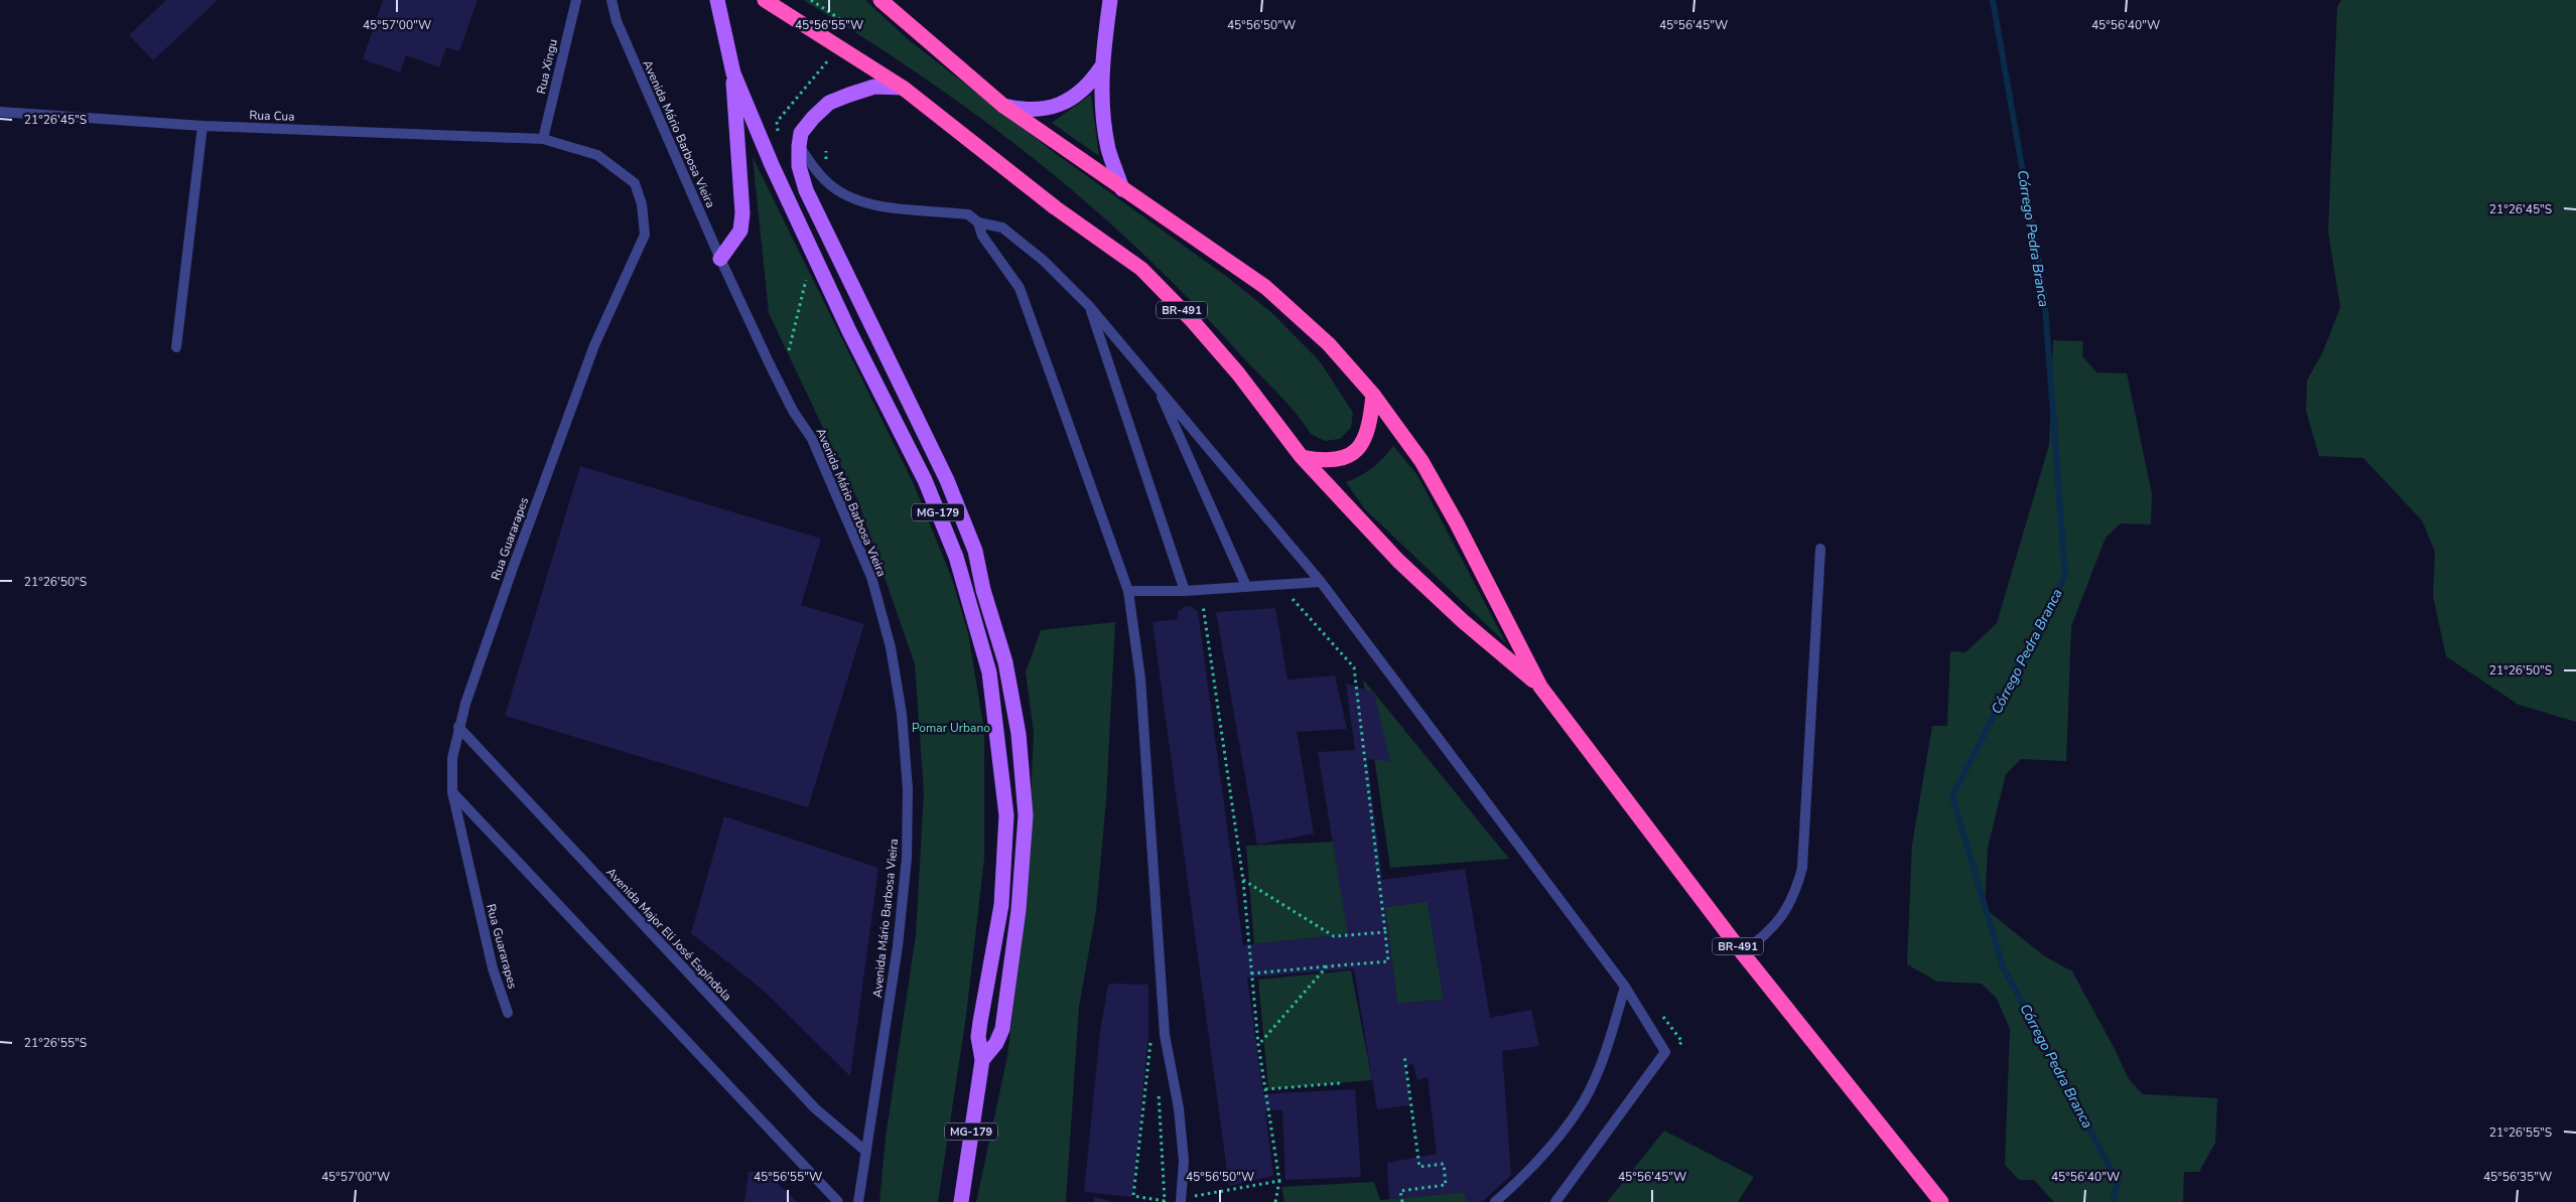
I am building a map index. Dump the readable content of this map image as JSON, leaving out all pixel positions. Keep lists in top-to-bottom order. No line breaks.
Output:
{"streets":{"highway":["BR-491"],"main road":["MG-179"],"street":["Rua Xingu","Rua Cua","Avenida Mário Barbosa Vieira","Rua Guararapes","Avenida Major Eli José Espíndola"]},"crossings":[["Rua Xingu","Rua Cua"],["Rua Xingu","Rua Guararapes"],["Rua Cua","Rua Guararapes"],["Avenida Mário Barbosa Vieira","Avenida Major Eli José Espíndola"],["BR-491","MG-179"],["Rua Guararapes","Avenida Major Eli José Espíndola"]],"water":["Córrego Pedra Branca"],"parks":["Pomar Urbano"],"coordinates":["45°57'00\"W","45°56'55\"W","45°56'50\"W","45°56'45\"W","45°56'40\"W","21°26'45\"S","21°26'50\"S","21°26'55\"S","45°56'35\"W"]}
